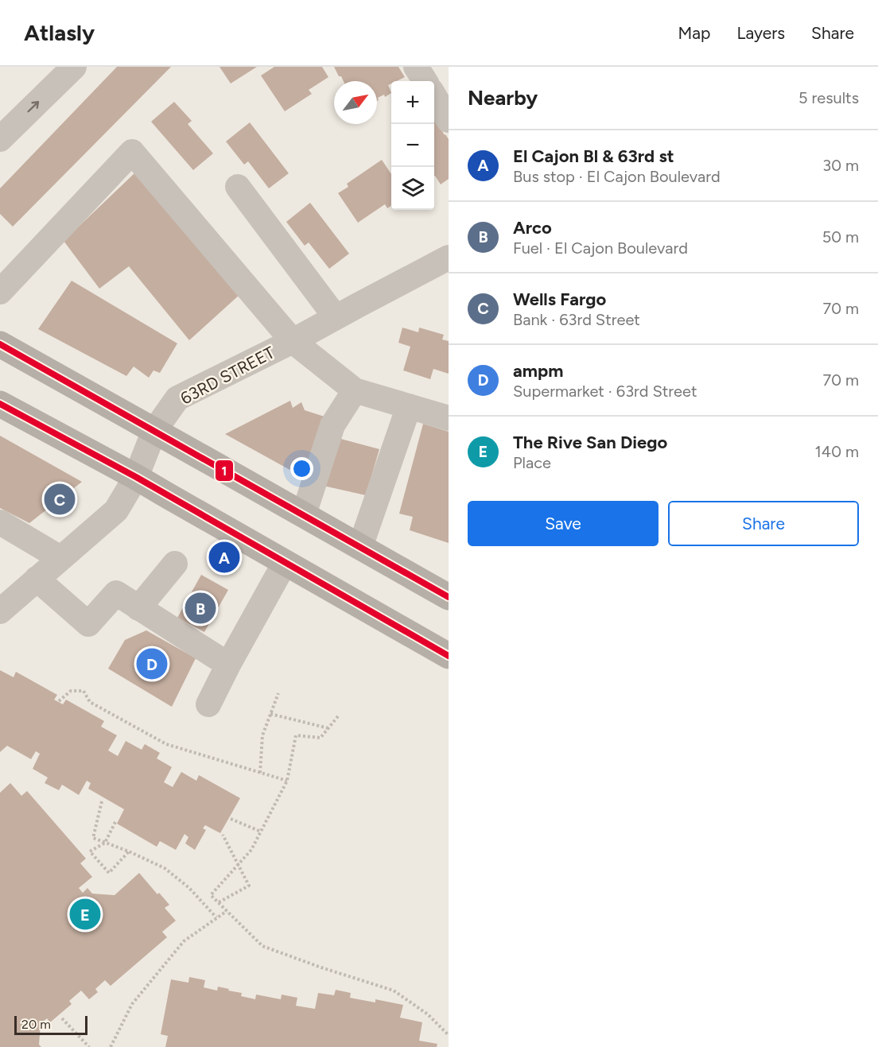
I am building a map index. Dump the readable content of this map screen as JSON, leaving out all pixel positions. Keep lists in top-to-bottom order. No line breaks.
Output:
{"streets":{"street":["63RD STREET"]},"lines":["transit line 1"],"scale_bar":"20 m","north":"top right","page":{"header":"Atlasly","nav":["Map","Layers","Share"],"heading":["Nearby","5 results"],"map_buttons":["+","−"],"list":[{"mark":"A","name":"El Cajon Bl & 63rd st","note":"Bus stop · El Cajon Boulevard","value":"30 m"},{"mark":"B","name":"Arco","note":"Fuel · El Cajon Boulevard","value":"50 m"},{"mark":"C","name":"Wells Fargo","note":"Bank · 63rd Street","value":"70 m"},{"mark":"D","name":"ampm","note":"Supermarket · 63rd Street","value":"70 m"},{"mark":"E","name":"The Rive San Diego","note":"Place","value":"140 m"}],"pins":["C","A","B","D","E"],"buttons":["Save","Share"],"scale":"20 m"}}
